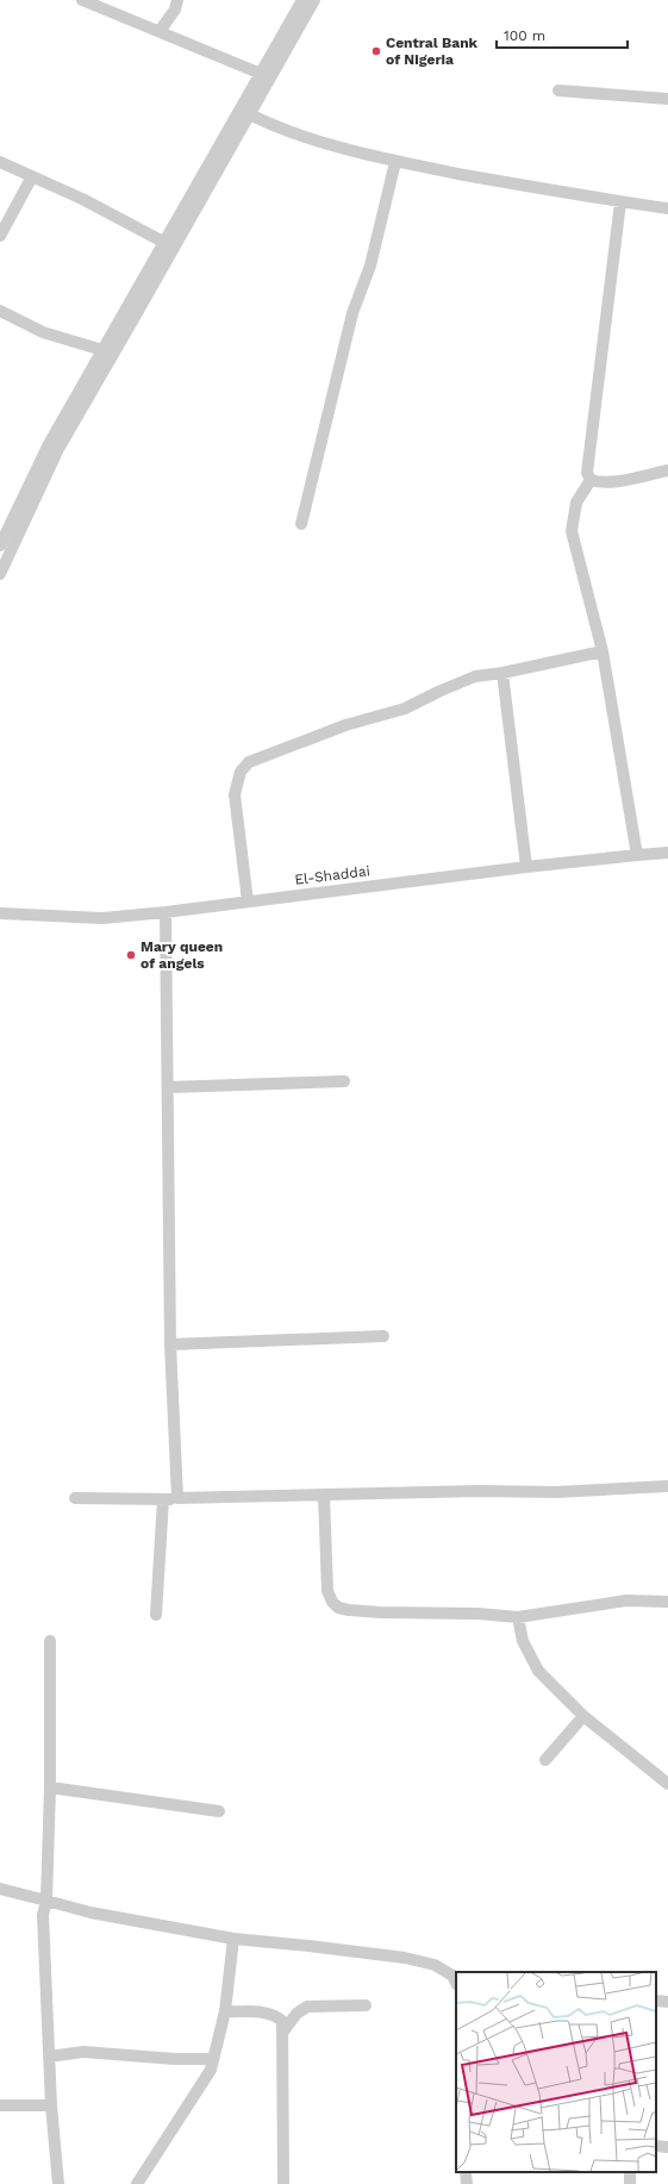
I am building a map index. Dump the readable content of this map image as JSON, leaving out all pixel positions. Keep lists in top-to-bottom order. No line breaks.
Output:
{"streets":{"street":["El-Shaddai"]},"places":["Central Bank of Nigeria","Mary queen of angels"],"scale_bar":"100 m"}
